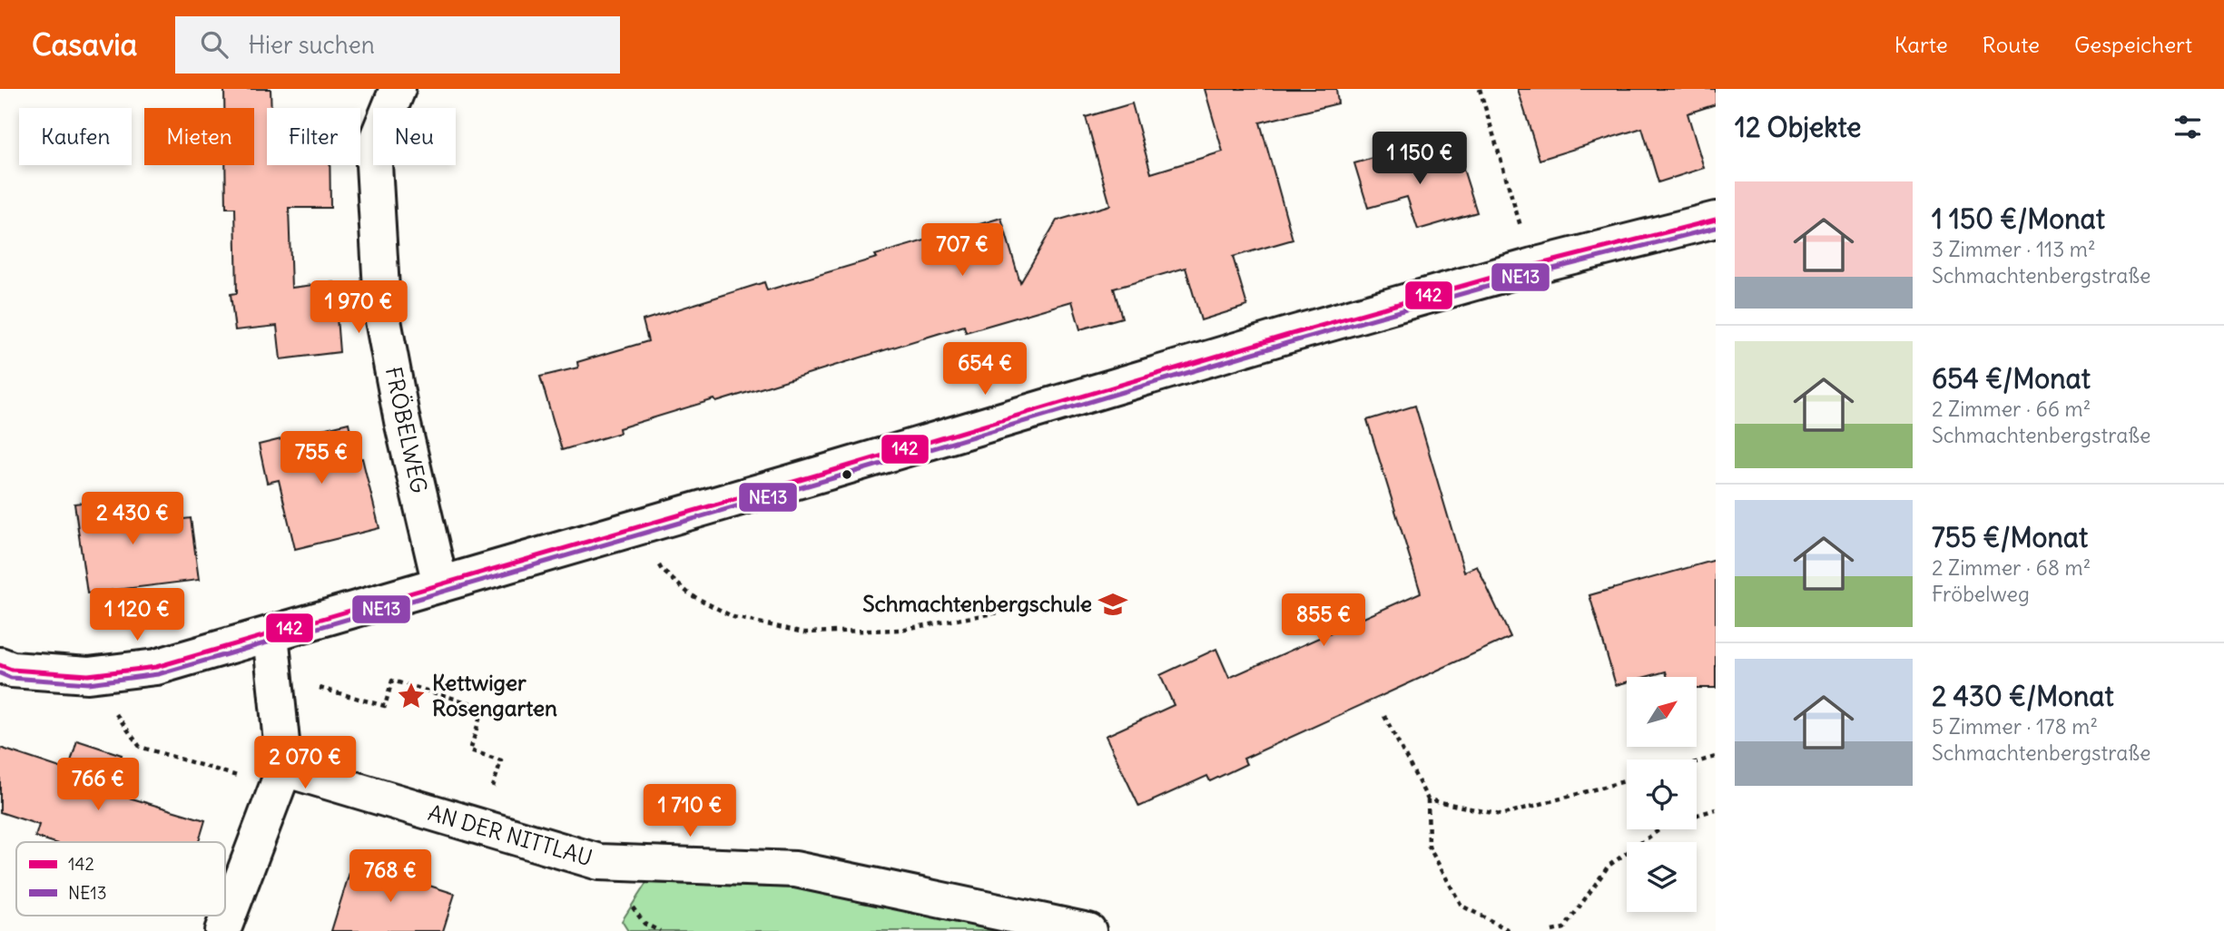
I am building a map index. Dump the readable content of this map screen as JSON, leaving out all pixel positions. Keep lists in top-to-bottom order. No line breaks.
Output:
{"streets":{"street":["FRÖBELWEG","AN DER NITTLAU"]},"places":{"school or university":["Schmachtenbergschule"],"place":["Kettwiger Rosengarten"]},"lines":["transit line 142","transit line NE13"],"legend":["142","NE13"],"north":"top right","page":{"header":"Casavia","search":"Hier suchen","nav":["Karte","Route","Gespeichert"],"heading":"12 Objekte","chip":["Kaufen","Mieten","Filter","Neu"],"price":["1 150 €","707 €","1 970 €","654 €","755 €","2 430 €","1 120 €","855 €","2 070 €","766 €","1 710 €","768 €"],"list":[{"name":"1 150 €/Monat","note":"3 Zimmer · 113 m² · Schmachtenbergstraße"},{"name":"654 €/Monat","note":"2 Zimmer · 66 m² · Schmachtenbergstraße"},{"name":"755 €/Monat","note":"2 Zimmer · 68 m² · Fröbelweg"},{"name":"2 430 €/Monat","note":"5 Zimmer · 178 m² · Schmachtenbergstraße"}]}}
